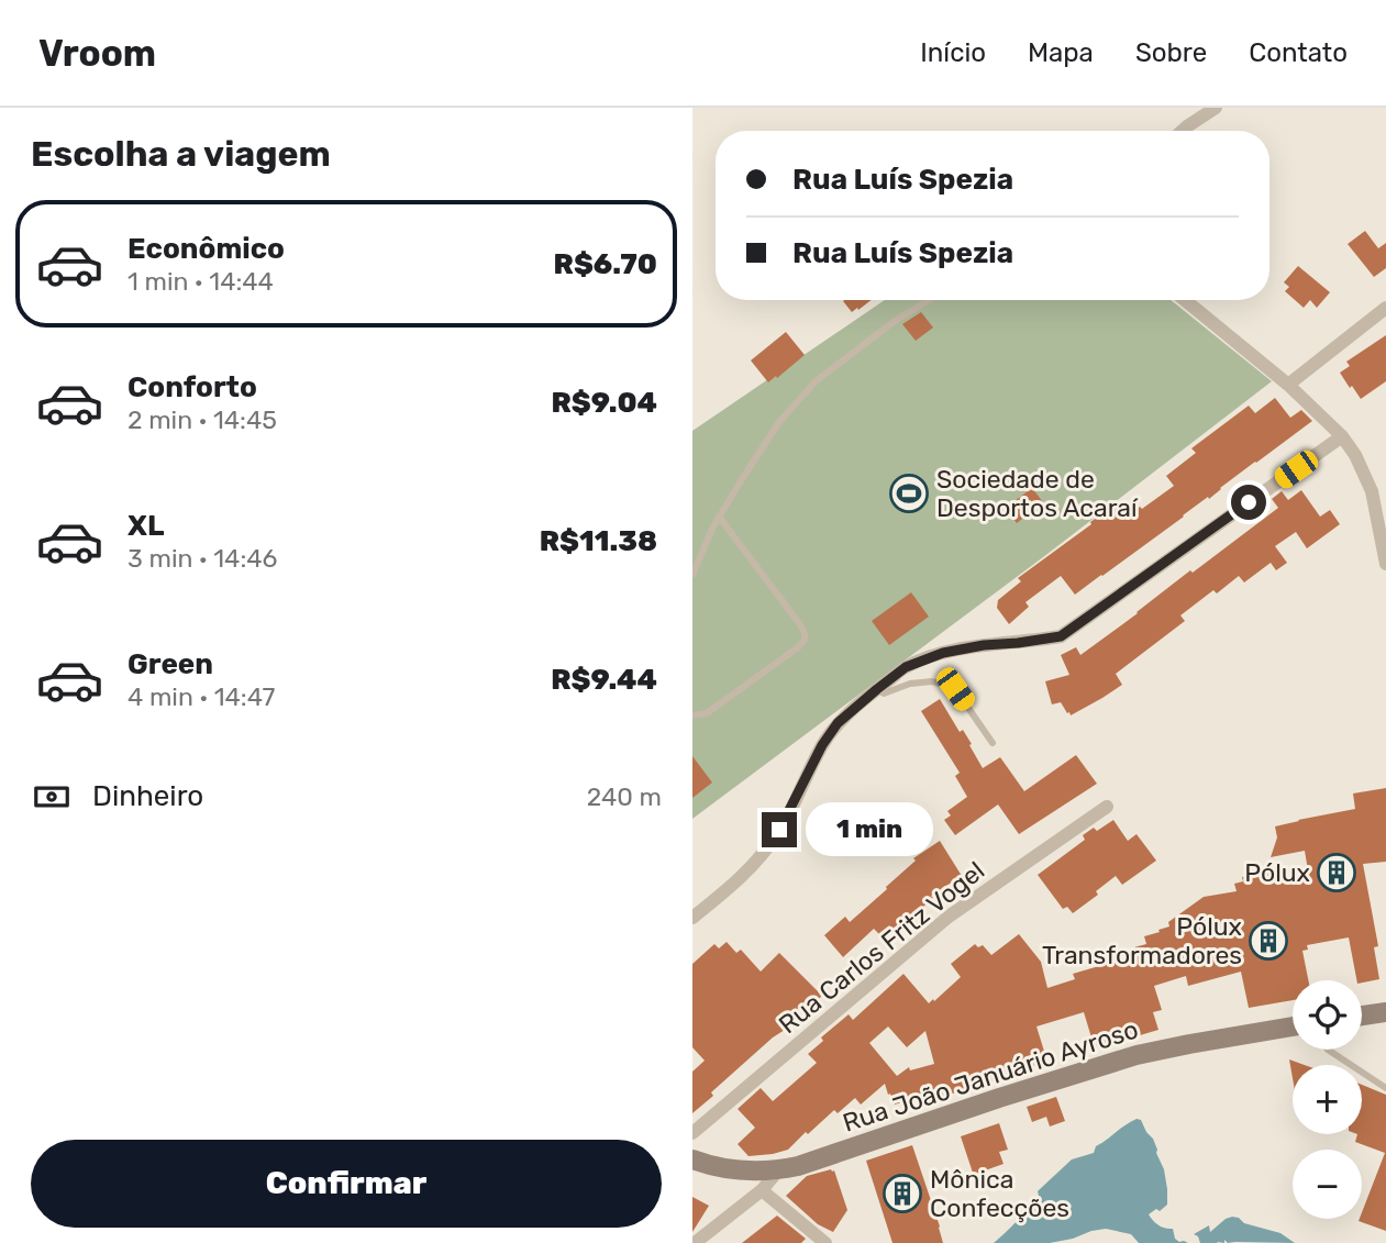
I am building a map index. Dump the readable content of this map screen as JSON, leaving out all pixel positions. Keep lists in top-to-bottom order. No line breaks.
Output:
{"streets":{"main road":["Rua João Januário Ayroso"],"street":["Rua Carlos Fritz Vogel"]},"places":{"sports":["Sociedade de Desportos Acaraí"],"building":["Pólux","Pólux Transformadores","Mônica Confecções"]},"page":{"header":"Vroom","nav":["Início","Mapa","Sobre","Contato"],"heading":"Escolha a viagem","banner":["Rua Luís Spezia","Rua Luís Spezia"],"list":[{"name":"Econômico","note":"1 min · 14:44","value":"R$6.70"},{"name":"Conforto","note":"2 min · 14:45","value":"R$9.04"},{"name":"XL","note":"3 min · 14:46","value":"R$11.38"},{"name":"Green","note":"4 min · 14:47","value":"R$9.44"}],"pay":["Dinheiro","240 m"],"bubble":"1 min","map_buttons":["+","−"],"buttons":"Confirmar"}}
